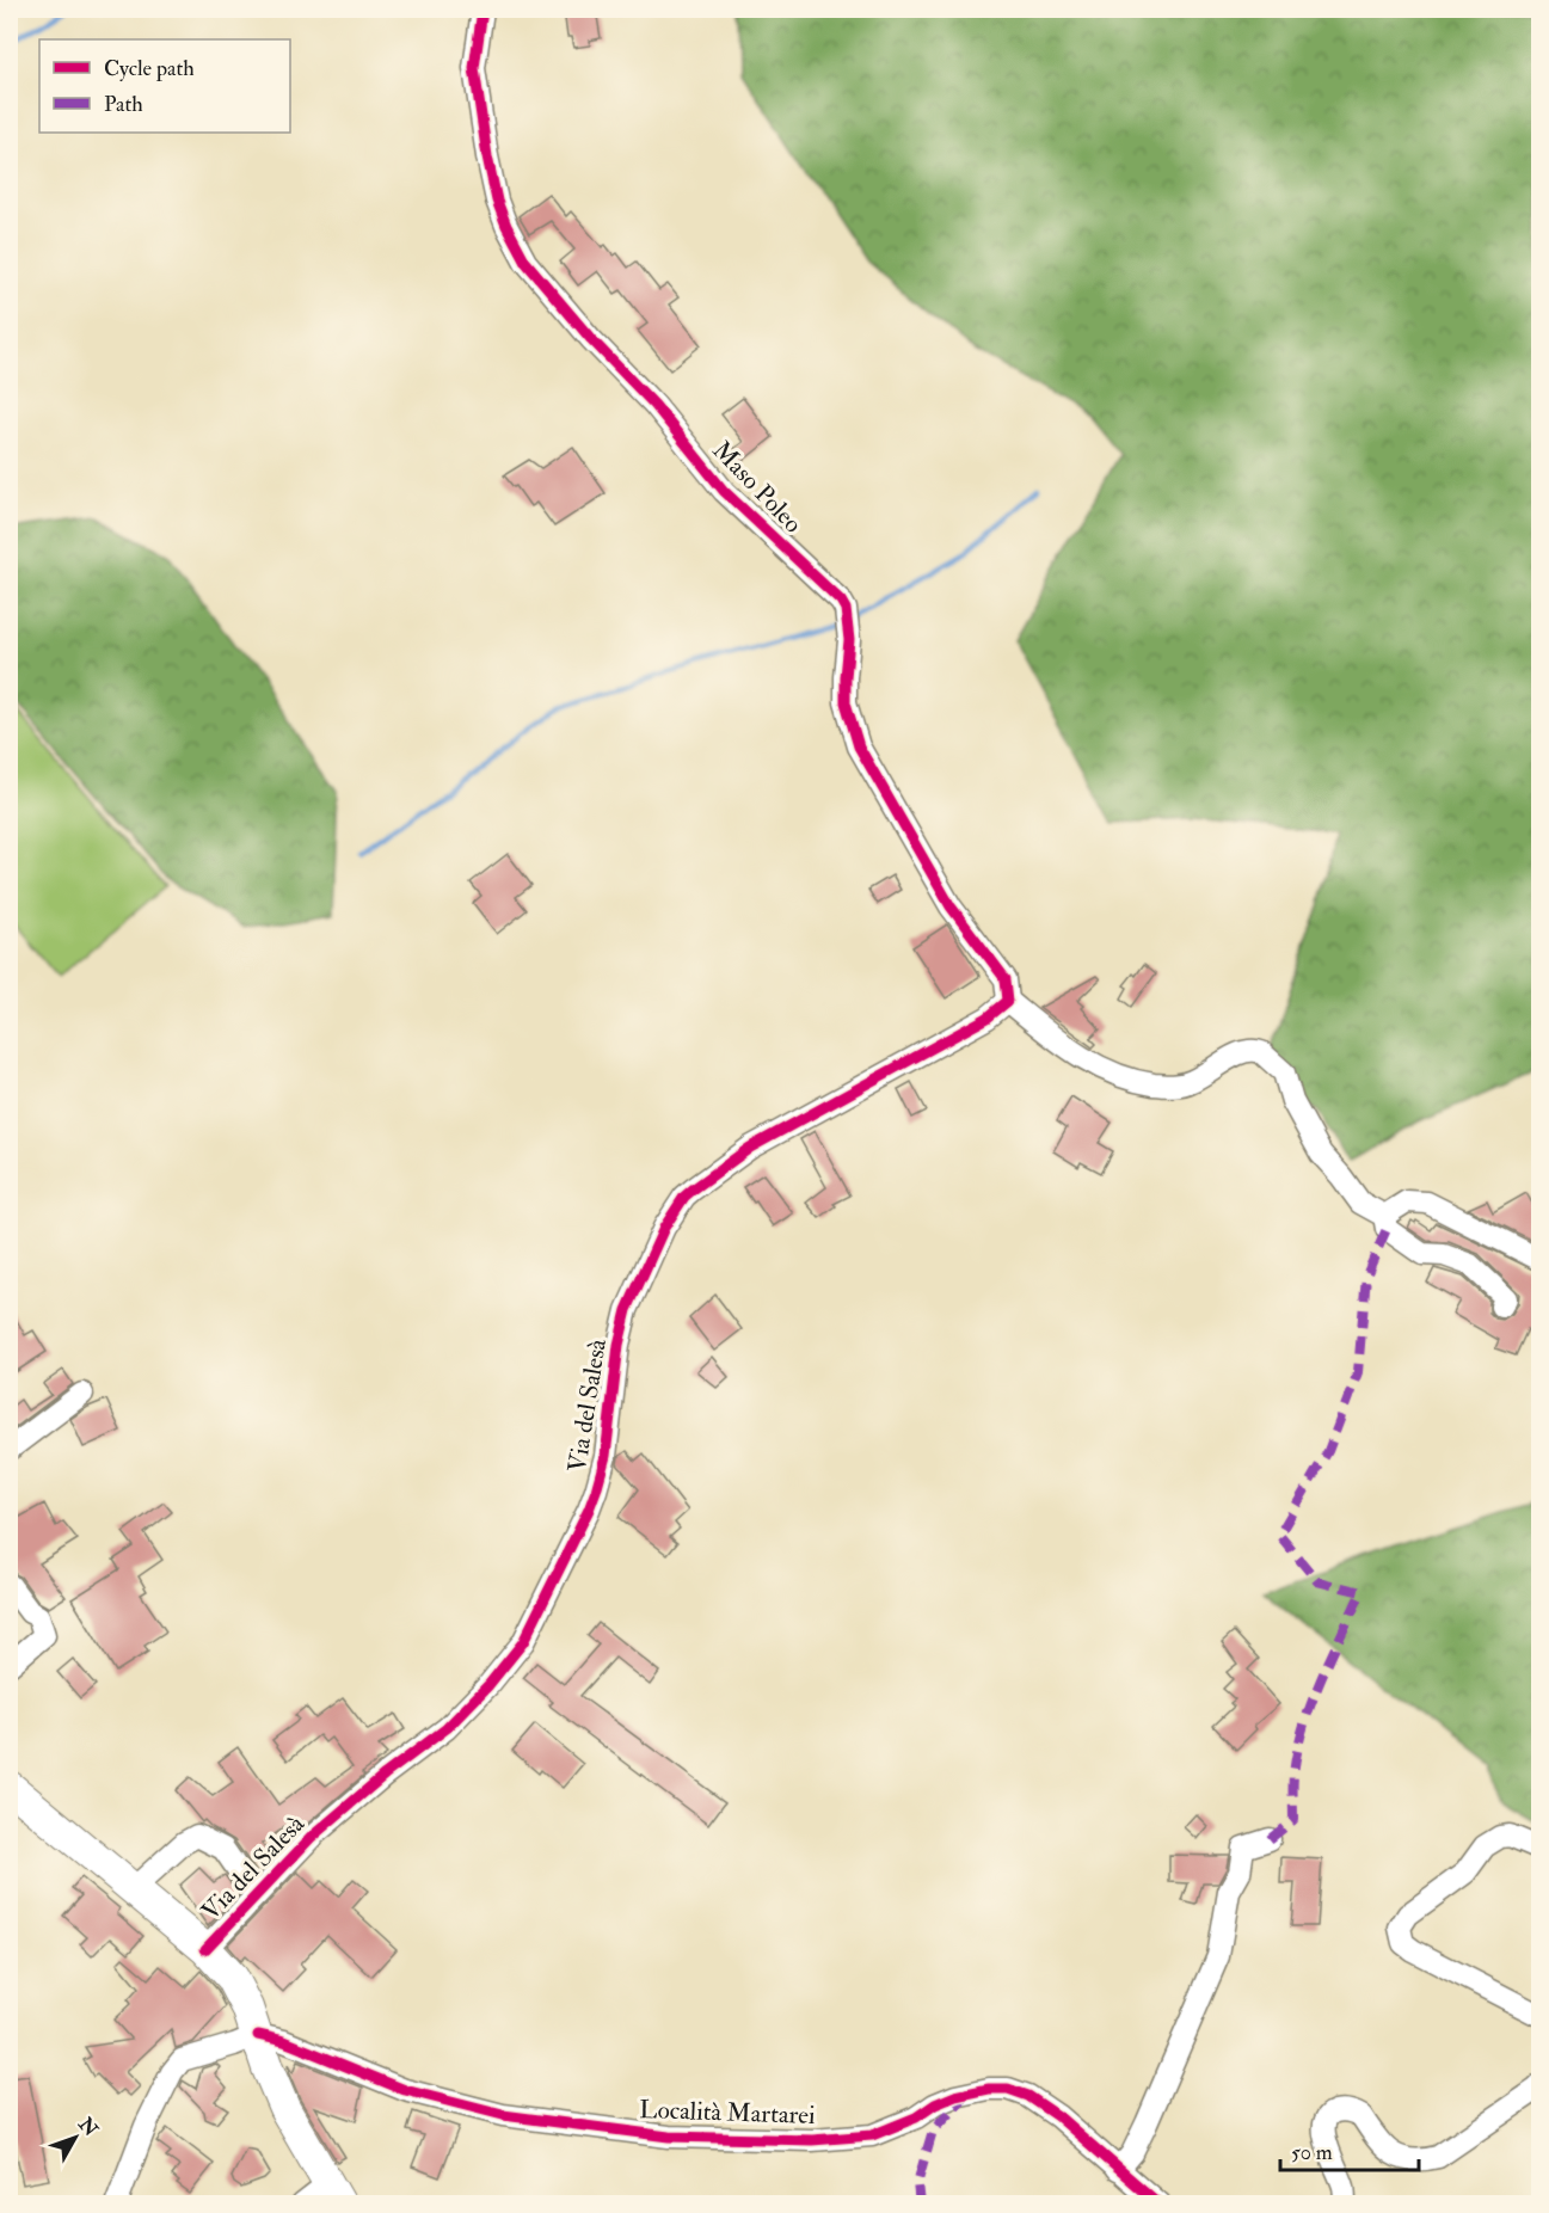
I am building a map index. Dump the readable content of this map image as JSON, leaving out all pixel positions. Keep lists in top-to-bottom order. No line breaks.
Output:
{"streets":{"street":["Maso Poleo","Via del Salesà","Località Martarei"]},"crossings":[["Maso Poleo","Via del Salesà"]],"legend":["Cycle path","Path"],"scale_bar":"50 m","north":"top right"}
